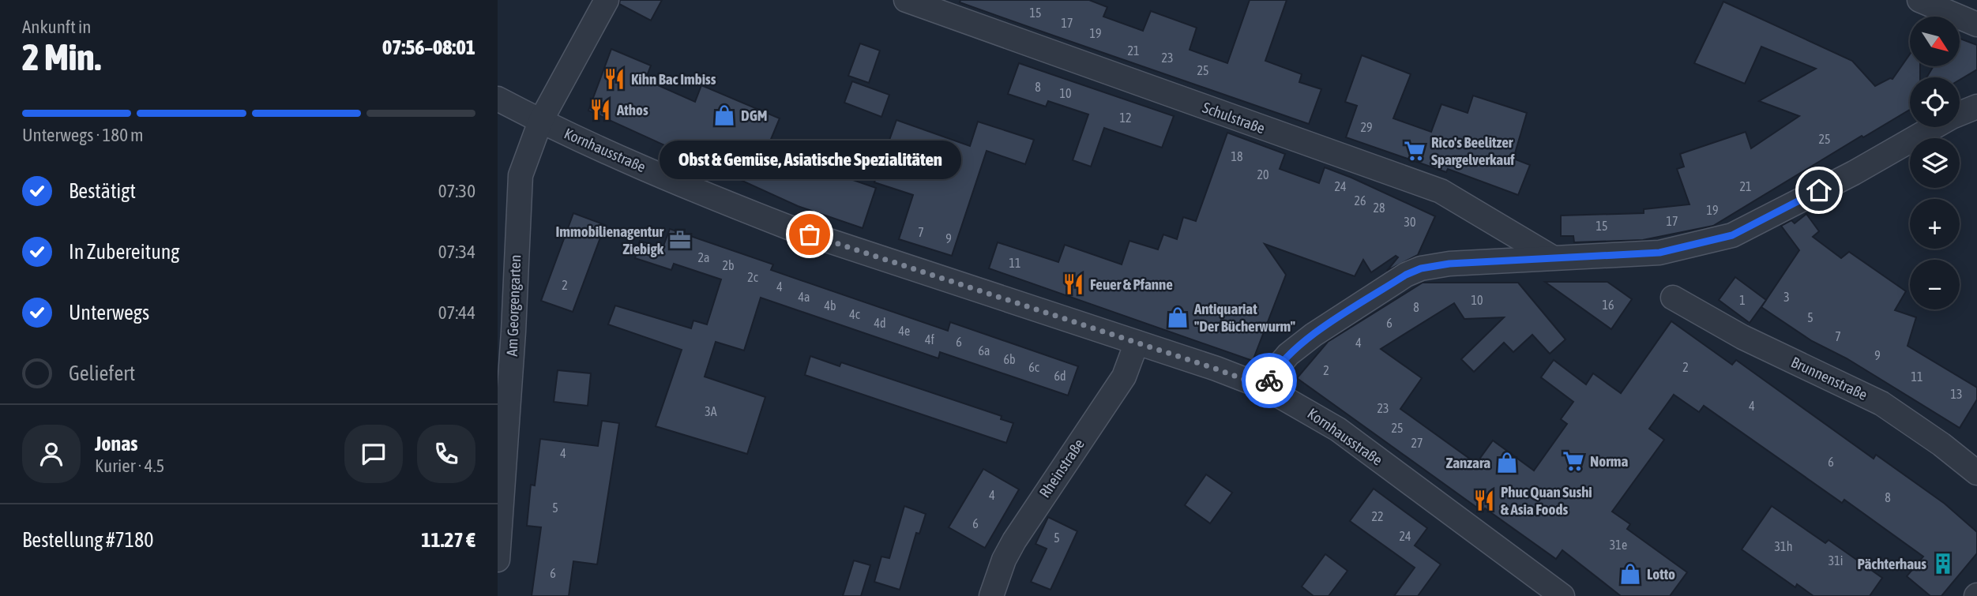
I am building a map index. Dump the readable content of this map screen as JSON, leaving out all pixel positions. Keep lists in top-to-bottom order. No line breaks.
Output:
{"streets":{"street":["Schulstraße","Kornhausstraße","Am Georgengarten","Brunnenstraße","Rheinstraße"]},"crossings":[["Kornhausstraße","Am Georgengarten"],["Kornhausstraße","Rheinstraße"]],"places":{"restaurant":["Kihn Bac Imbiss","Athos","Feuer & Pfanne","Phuc Quan Sushi & Asia Foods"],"shop":["DGM","Antiquariat \"Der Bücherwurm\"","Zanzara","Lotto"],"supermarket":["Rico's Beelitzer Spargelverkauf","Norma"],"other":["Obst & Gemüse, Asiatische Spezialitäten"],"office":["Immobilienagentur Ziebigk"],"building":["Pächterhaus"]},"house_numbers":["15","17","19","21","23","25","8","10","12","29","25","18","20","24","21","26","28","19","17","30","15","7","9","2a","11","2b","2c","2","4","4a","3","10","1","16","4b","8","4c","5","4d","6","4e","7","4f","6","4","6a","9","6b","6c","2","2","6d","11","13","4","23","3A","25","27","4","6","4","8","5","22","6","24","5","31e","31h","31i","6"],"north":"bottom right","page":{"heading":["2 Min.","Ankunft in","07:56–08:01"],"panel":["Jonas","Kurier · 4.5","Bestellung #7180","11.27 €"],"map_buttons":["+","−"],"bar":"Unterwegs · 180 m","bubble":"Obst & Gemüse, Asiatische Spezialitäten","list":[["Bestätigt","07:30"],["In Zubereitung","07:34"],["Unterwegs","07:44"],"Geliefert"]}}
